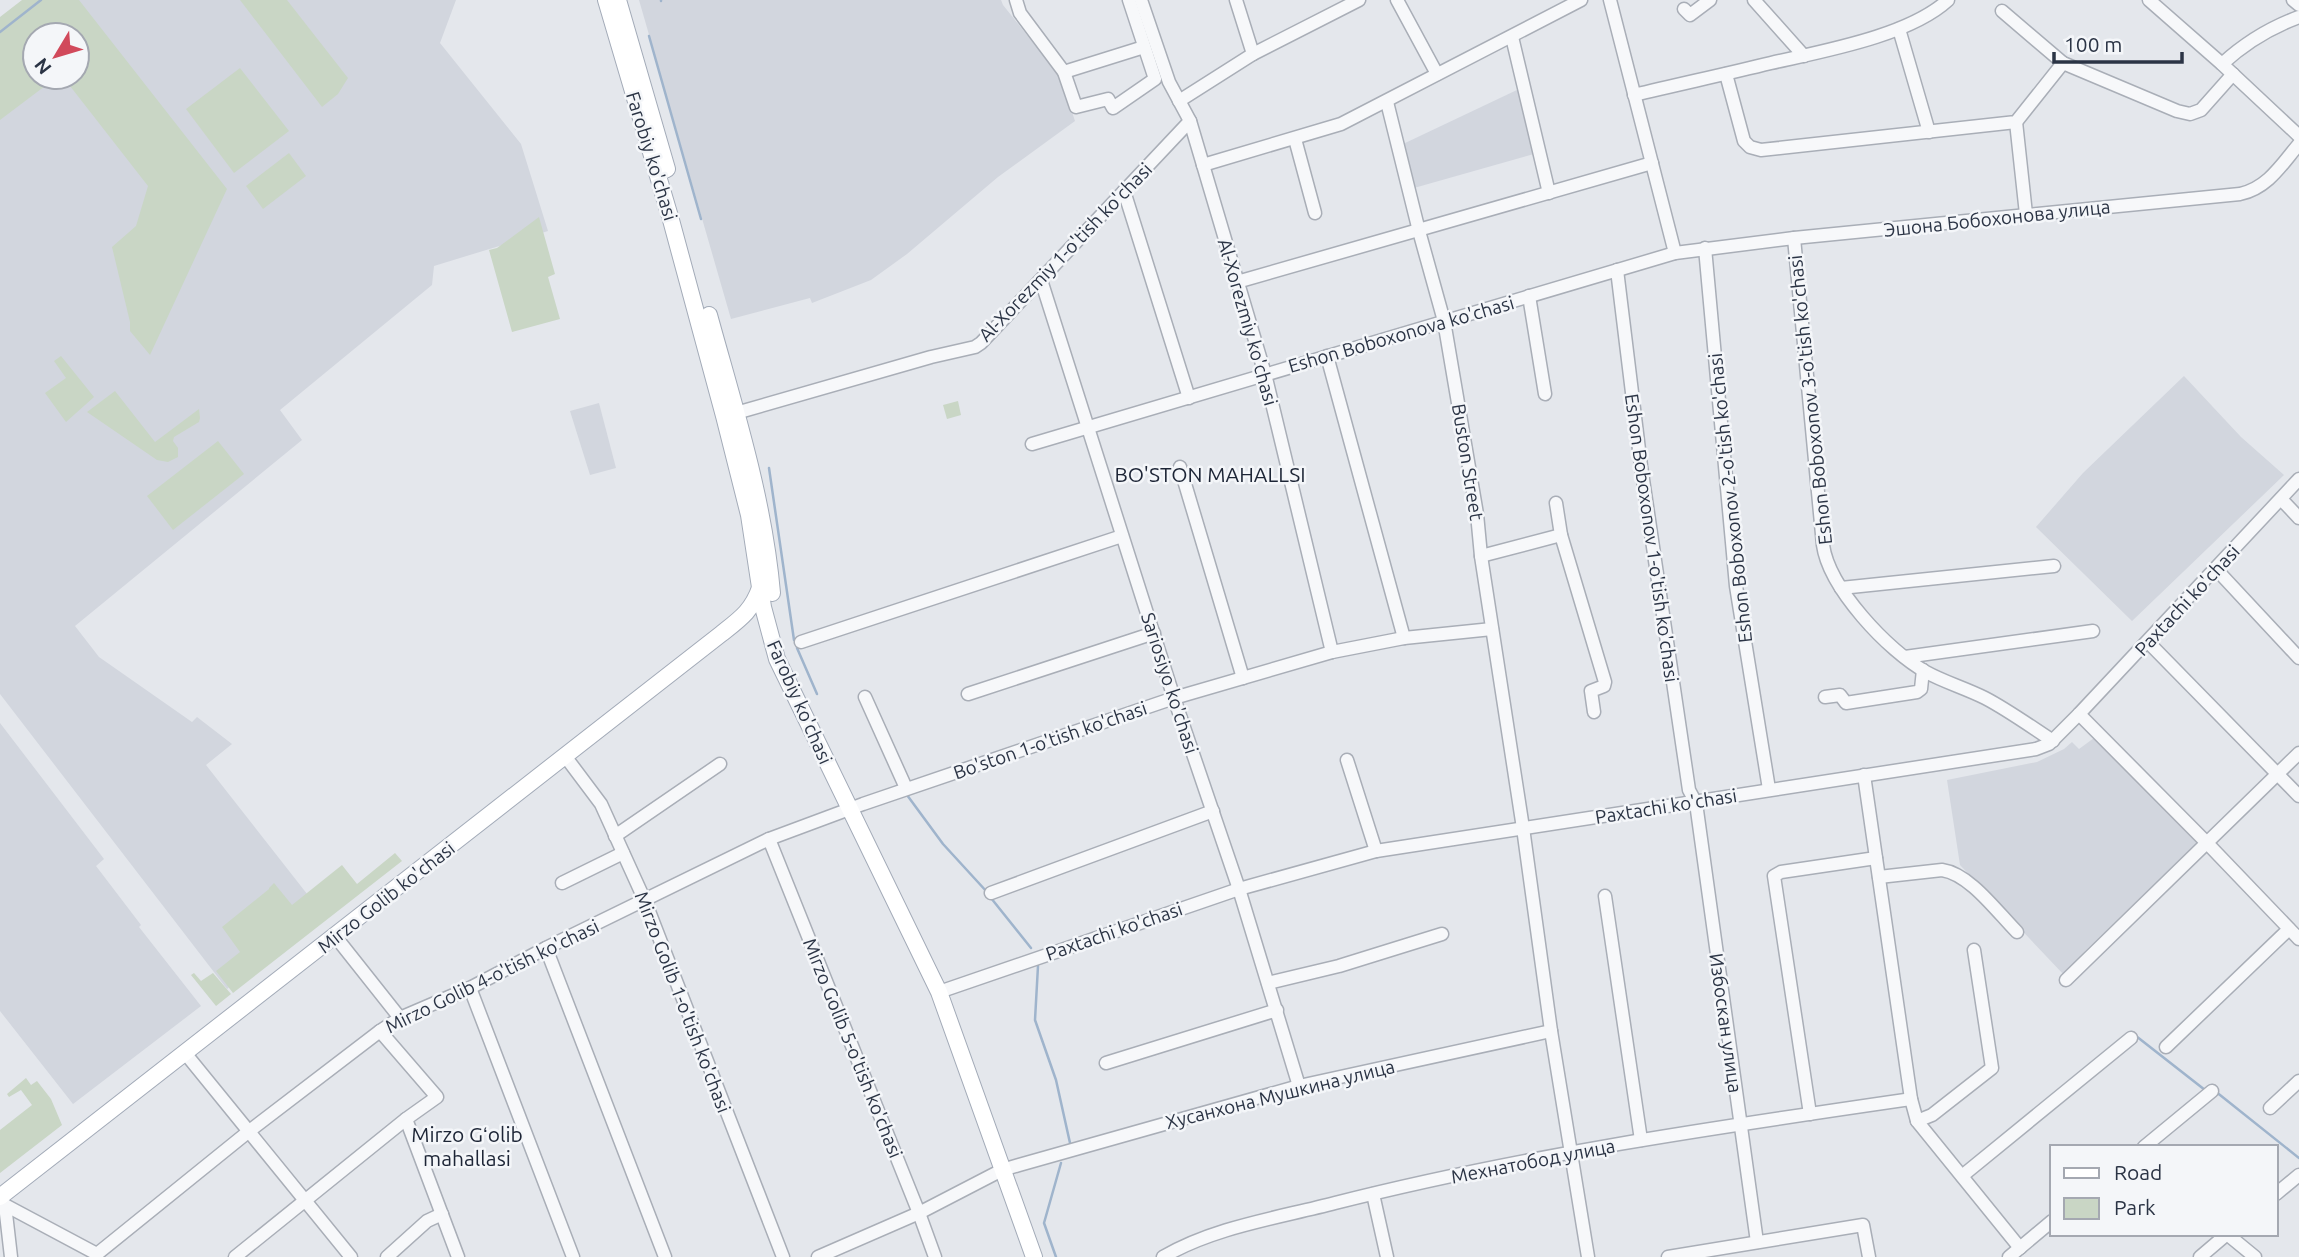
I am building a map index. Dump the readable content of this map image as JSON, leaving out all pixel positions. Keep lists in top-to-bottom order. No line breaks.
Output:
{"streets":{"main road":["Farobiy ko'chasi","Mirzo Golib ko'chasi"],"street":["Эшона Бобохонова улица","Al-Xorezmiy 1-o'tish ko'chasi","Al-Xorezmiy ko'chasi","Eshon Boboxonova ko'chasi","Eshon Boboxonov 3-o'tish ko'chasi","Buston Street","Eshon Boboxonov 2-o'tish ko'chasi","Eshon Boboxonov 1-o'tish ko'chasi","Paxtachi ko'chasi","Sariosiyo ko'chasi","Bo'ston 1-o'tish ko'chasi","Mirzo Golib 4-o'tish ko'chasi","Mirzo Golib 1-o'tish ko'chasi","Избоскан улица","Mirzo Golib 5-o'tish ko'chasi","Хусанхона Мушкина улица","Мехнатобод улица"]},"crossings":[["Farobiy ko'chasi","Al-Xorezmiy 1-o'tish ko'chasi"],["Farobiy ko'chasi","Paxtachi ko'chasi"],["Farobiy ko'chasi","Bo'ston 1-o'tish ko'chasi"],["Farobiy ko'chasi","Mirzo Golib ko'chasi"],["Farobiy ko'chasi","Mirzo Golib 4-o'tish ko'chasi"],["Farobiy ko'chasi","Хусанхона Мушкина улица"],["Эшона Бобохонова улица","Eshon Boboxonova ko'chasi"],["Эшона Бобохонова улица","Eshon Boboxonov 3-o'tish ko'chasi"],["Эшона Бобохонова улица","Eshon Boboxonov 2-o'tish ko'chasi"],["Al-Xorezmiy 1-o'tish ko'chasi","Al-Xorezmiy ko'chasi"],["Al-Xorezmiy 1-o'tish ko'chasi","Sariosiyo ko'chasi"],["Al-Xorezmiy ko'chasi","Eshon Boboxonova ko'chasi"],["Al-Xorezmiy ko'chasi","Bo'ston 1-o'tish ko'chasi"],["Eshon Boboxonova ko'chasi","Buston Street"],["Eshon Boboxonova ko'chasi","Eshon Boboxonov 1-o'tish ko'chasi"],["Eshon Boboxonova ko'chasi","Sariosiyo ko'chasi"],["Eshon Boboxonov 3-o'tish ko'chasi","Paxtachi ko'chasi"],["Buston Street","Paxtachi ko'chasi"],["Buston Street","Bo'ston 1-o'tish ko'chasi"],["Buston Street","Хусанхона Мушкина улица"],["Buston Street","Мехнатобод улица"],["Eshon Boboxonov 2-o'tish ko'chasi","Paxtachi ko'chasi"],["Eshon Boboxonov 1-o'tish ko'chasi","Paxtachi ko'chasi"],["Eshon Boboxonov 1-o'tish ko'chasi","Избоскан улица"],["Paxtachi ko'chasi","Sariosiyo ko'chasi"],["Paxtachi ko'chasi","Избоскан улица"],["Sariosiyo ko'chasi","Bo'ston 1-o'tish ko'chasi"],["Sariosiyo ko'chasi","Хусанхона Мушкина улица"],["Bo'ston 1-o'tish ko'chasi","Mirzo Golib 4-o'tish ko'chasi"],["Mirzo Golib ko'chasi","Mirzo Golib 4-o'tish ko'chasi"],["Mirzo Golib ko'chasi","Mirzo Golib 1-o'tish ko'chasi"],["Mirzo Golib 4-o'tish ko'chasi","Mirzo Golib 1-o'tish ko'chasi"],["Mirzo Golib 4-o'tish ko'chasi","Mirzo Golib 5-o'tish ko'chasi"],["Избоскан улица","Мехнатобод улица"],["Mirzo Golib 5-o'tish ko'chasi","Хусанхона Мушкина улица"]],"districts":["BO'STON MAHALLSI","Mirzo Gʻolib mahallasi"],"legend":["Road","Park"],"scale_bar":"100 m","north":"bottom left"}
